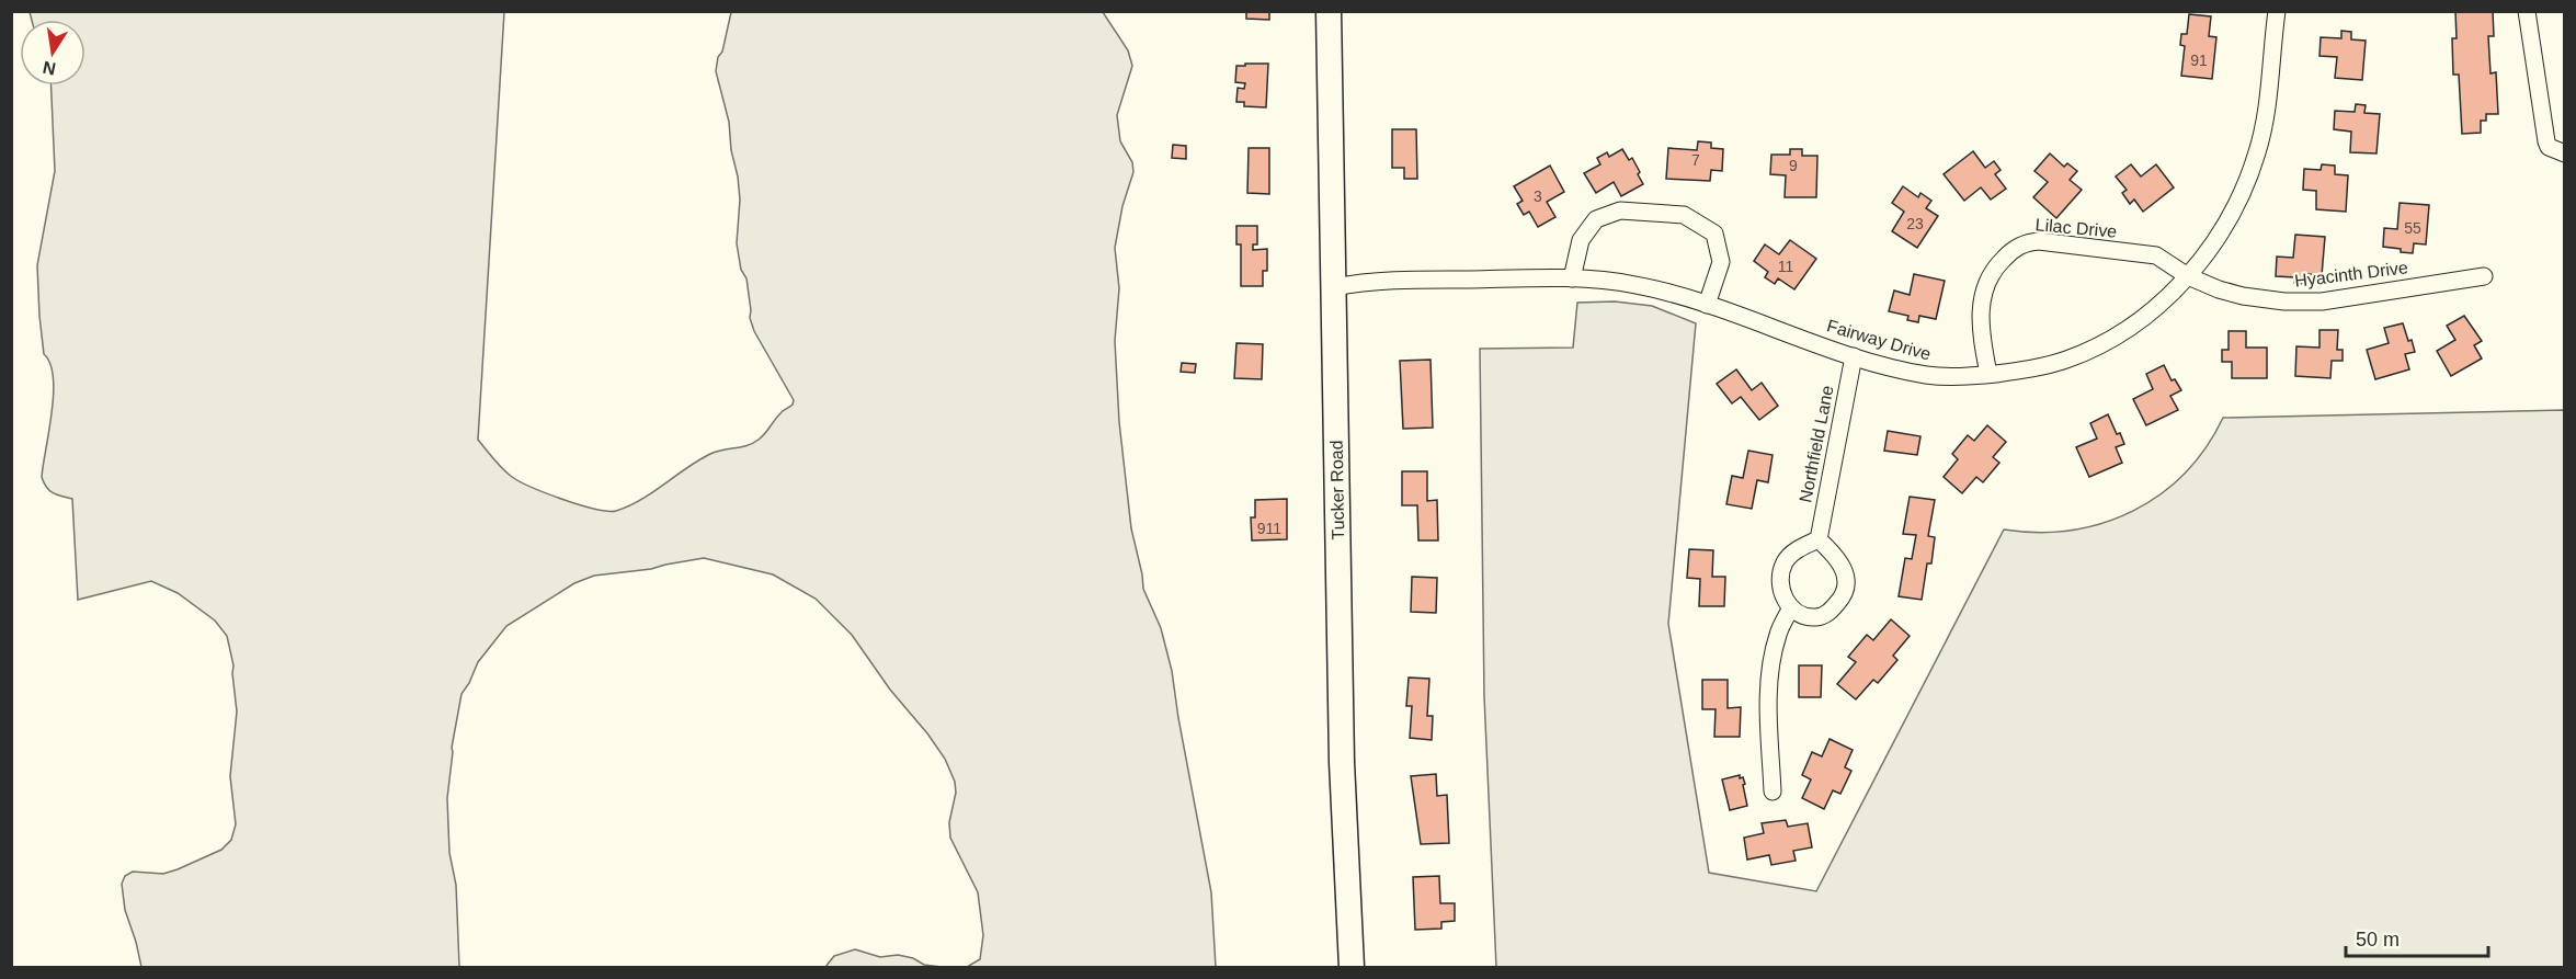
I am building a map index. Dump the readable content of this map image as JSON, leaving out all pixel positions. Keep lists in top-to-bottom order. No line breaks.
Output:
{"streets":{"main road":["Tucker Road"],"street":["Lilac Drive","Hyacinth Drive","Fairway Drive","Northfield Lane"]},"crossings":[["Lilac Drive","Hyacinth Drive"],["Lilac Drive","Fairway Drive"],["Hyacinth Drive","Fairway Drive"],["Fairway Drive","Northfield Lane"],["Fairway Drive","Tucker Road"]],"house_numbers":["91","7","9","3","23","55","11","911"],"scale_bar":"50 m","north":"bottom"}
